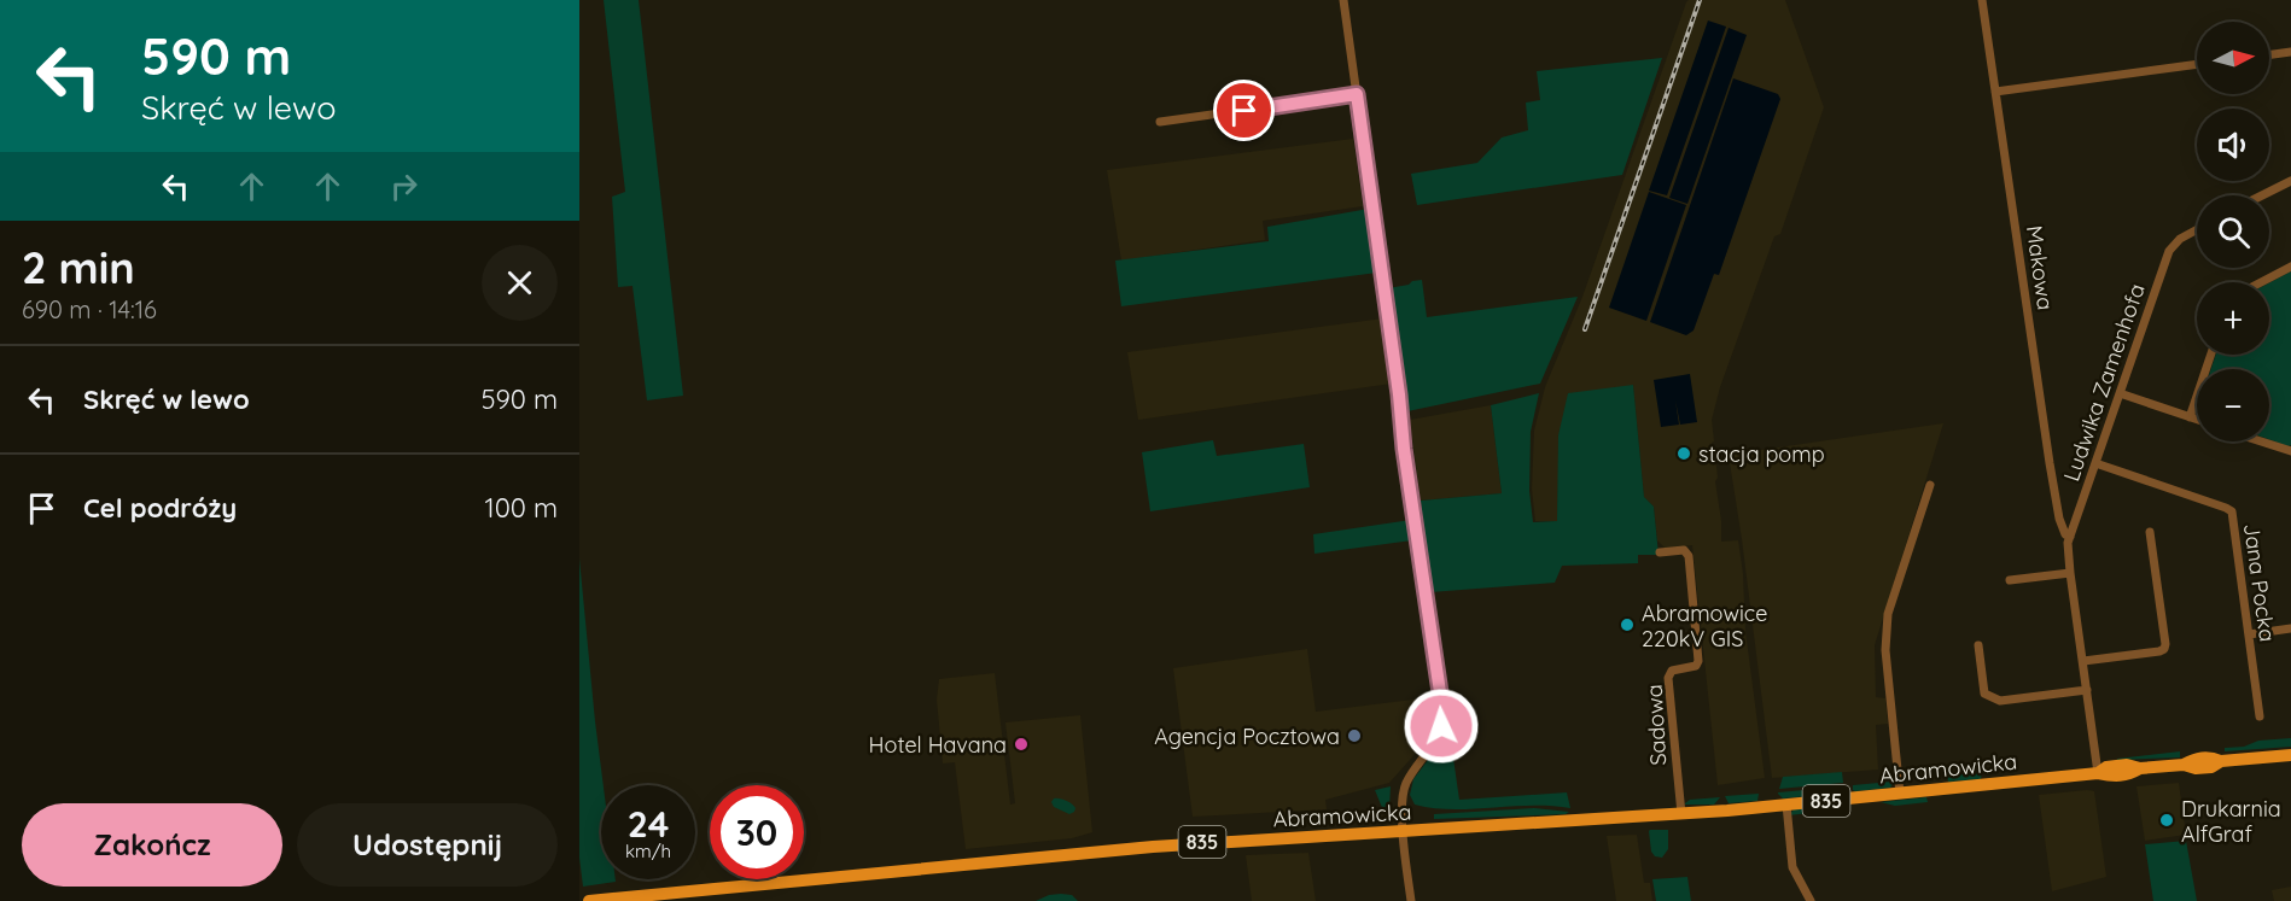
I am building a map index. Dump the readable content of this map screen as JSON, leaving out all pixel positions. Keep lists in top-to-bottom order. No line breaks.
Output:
{"streets":{"main road":["Abramowicka","835"],"street":["Makowa","Ludwika Zamenhofa","Jana Pocka","Sadowa"]},"crossings":[["Makowa","Ludwika Zamenhofa"],["Ludwika Zamenhofa","Jana Pocka"],["Ludwika Zamenhofa","Abramowicka"],["Sadowa","Abramowicka"]],"places":["stacja pomp","Abramowice 220kV GIS","Agencja Pocztowa","Hotel Havana","Drukarnia AlfGraf"],"north":"right","page":{"turn":["590 m","Skręć w lewo"],"map_buttons":["+","−"],"heading":["2 min","690 m · 14:16"],"list":[{"name":"Skręć w lewo","value":"590 m"},{"name":"Cel podróży","value":"100 m"}],"speed":"24 km/h","limit":"30","buttons":["Zakończ","Udostępnij"]}}
